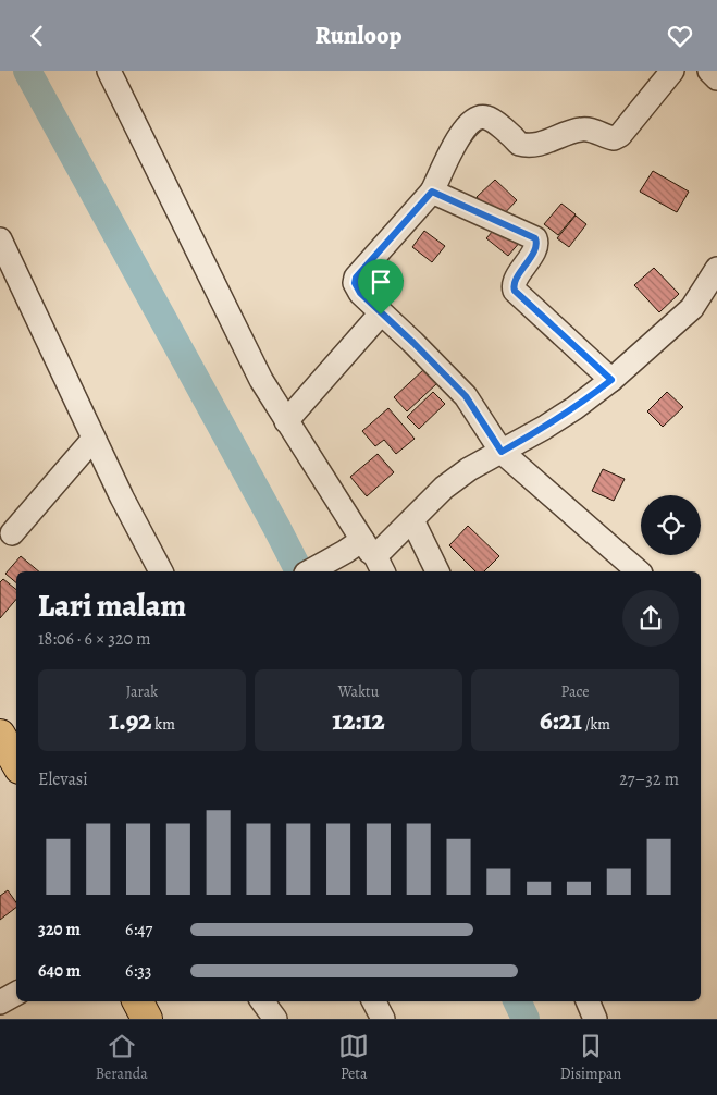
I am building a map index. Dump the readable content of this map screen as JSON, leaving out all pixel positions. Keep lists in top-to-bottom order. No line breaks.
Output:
{"page":{"header":"Runloop","heading":["Lari malam","18:06 · 6 × 320 m"],"stats":[["Jarak","1.92 km"],["Waktu","12:12"],["Pace","6:21 /km"]],"chart":["Elevasi","27–32 m"],"list":[{"name":"320 m","note":"6:47"},{"name":"640 m","note":"6:33"}],"tabs":["Beranda","Peta","Disimpan"]}}
